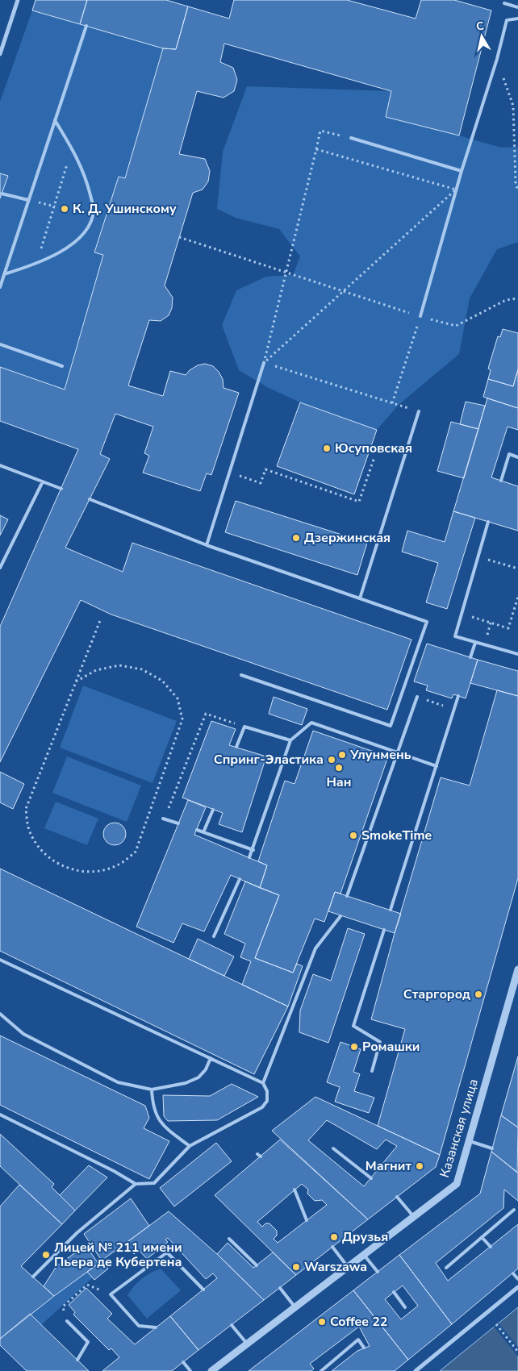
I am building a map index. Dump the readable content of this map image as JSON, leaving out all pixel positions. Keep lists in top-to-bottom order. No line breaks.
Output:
{"streets":{"street":["Казанская улица"]},"places":["К. Д. Ушинскому","Юсуповская","Дзержинская","Улунмень","Спринг-Эластика","Нан","SmokeTime","Старгород","Ромашки","Магнит","Друзья","Лицей № 211 имени Пьера де Кубертена","Warszawa","Coffee 22"],"north":"top"}
